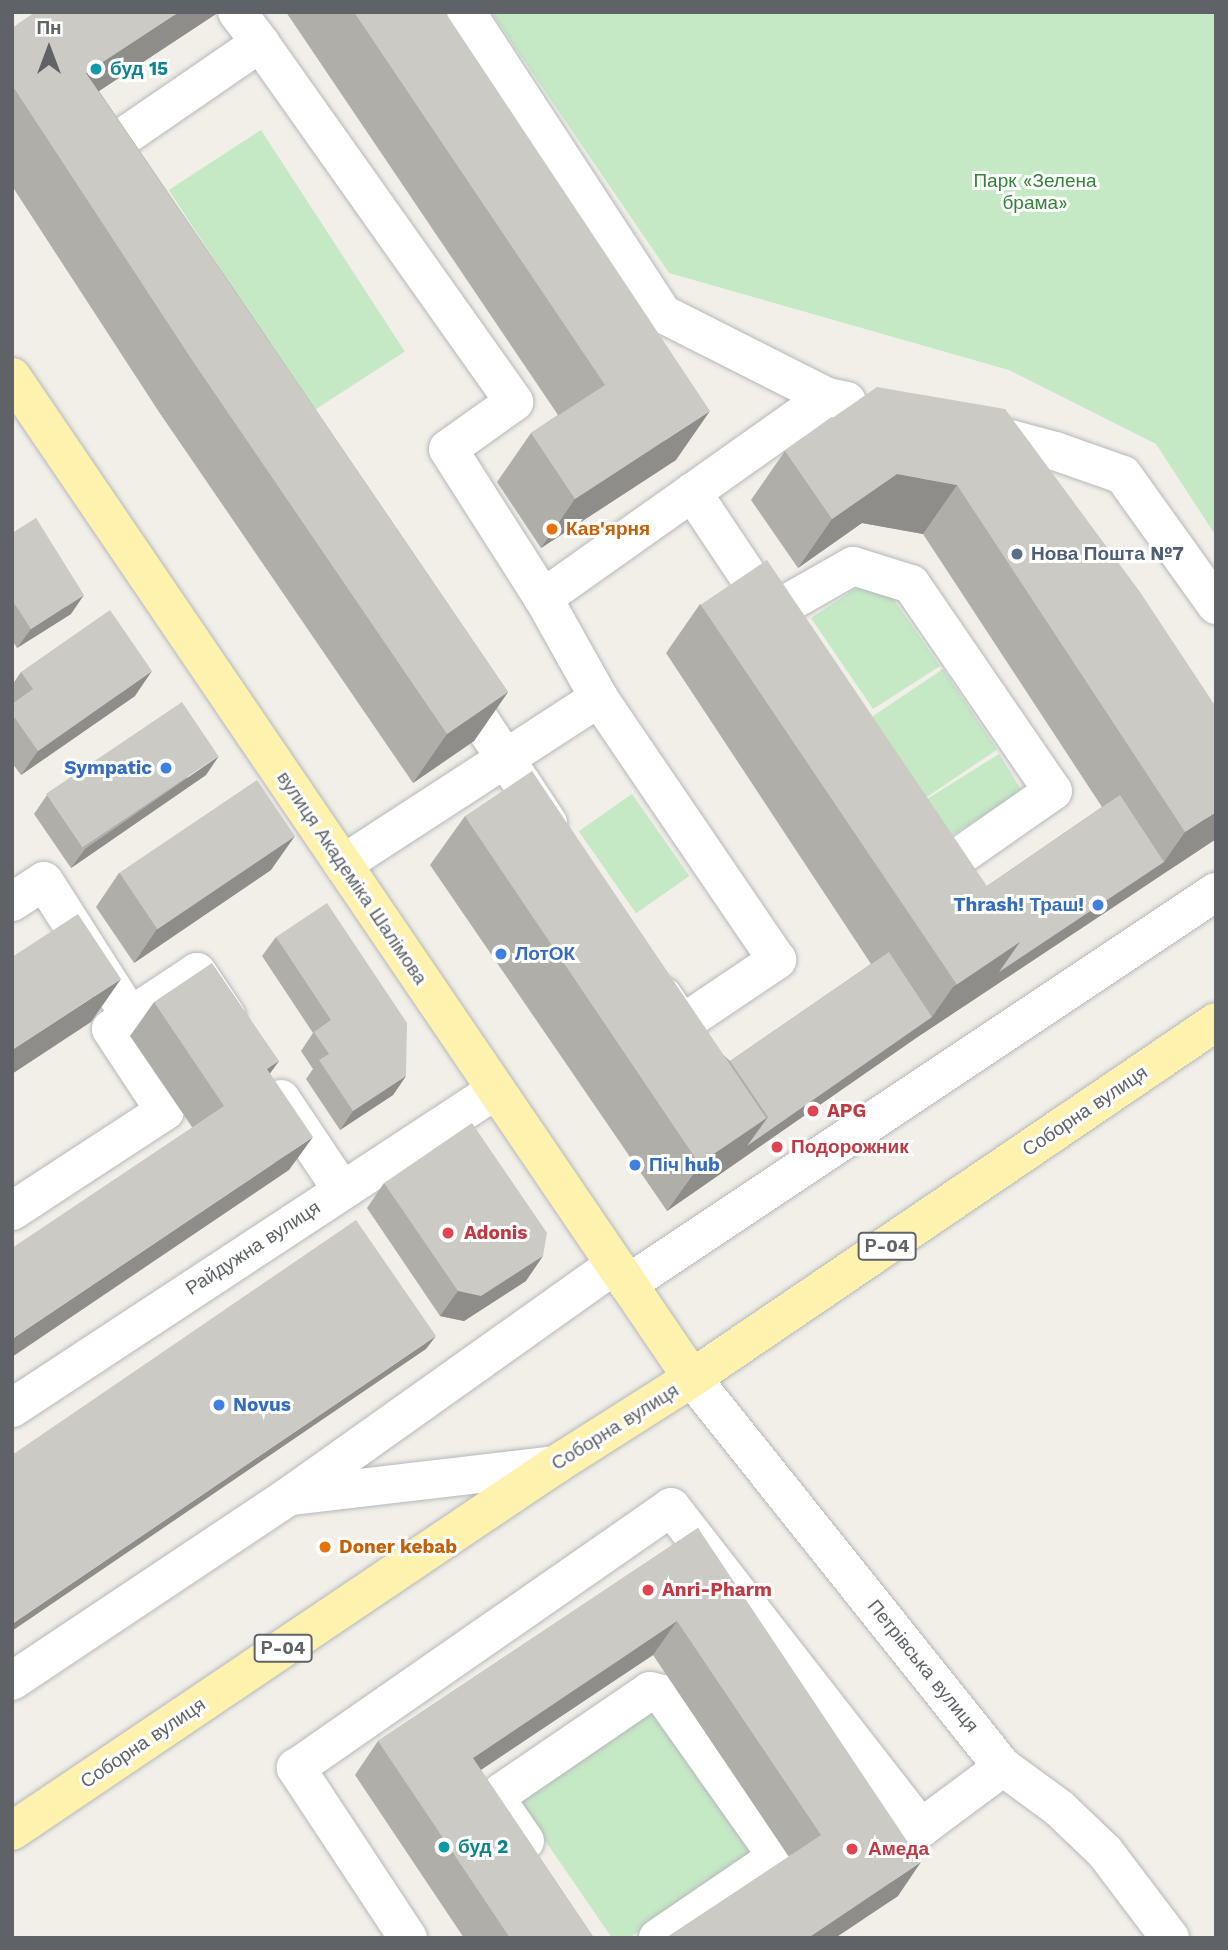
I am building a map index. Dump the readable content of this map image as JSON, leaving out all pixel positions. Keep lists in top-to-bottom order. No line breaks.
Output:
{"streets":{"main road":["вулиця Академіка Шалімова","Соборна вулиця","Р-04"],"street":["Райдужна вулиця","Петрівська вулиця"]},"crossings":[["вулиця Академіка Шалімова","Соборна вулиця"],["вулиця Академіка Шалімова","Райдужна вулиця"],["вулиця Академіка Шалімова","Петрівська вулиця"],["Соборна вулиця","Петрівська вулиця"]],"parks":["Парк «Зелена брама»"],"places":["буд 15","Кав'ярня","Нова Пошта №7","Sympatic","Thrash! Траш!","ЛотОК","APG","Подорожник","Піч hub","Adonis","Novus","Doner kebab","Anri-Pharm","буд 2","Амеда"],"north":"top"}
